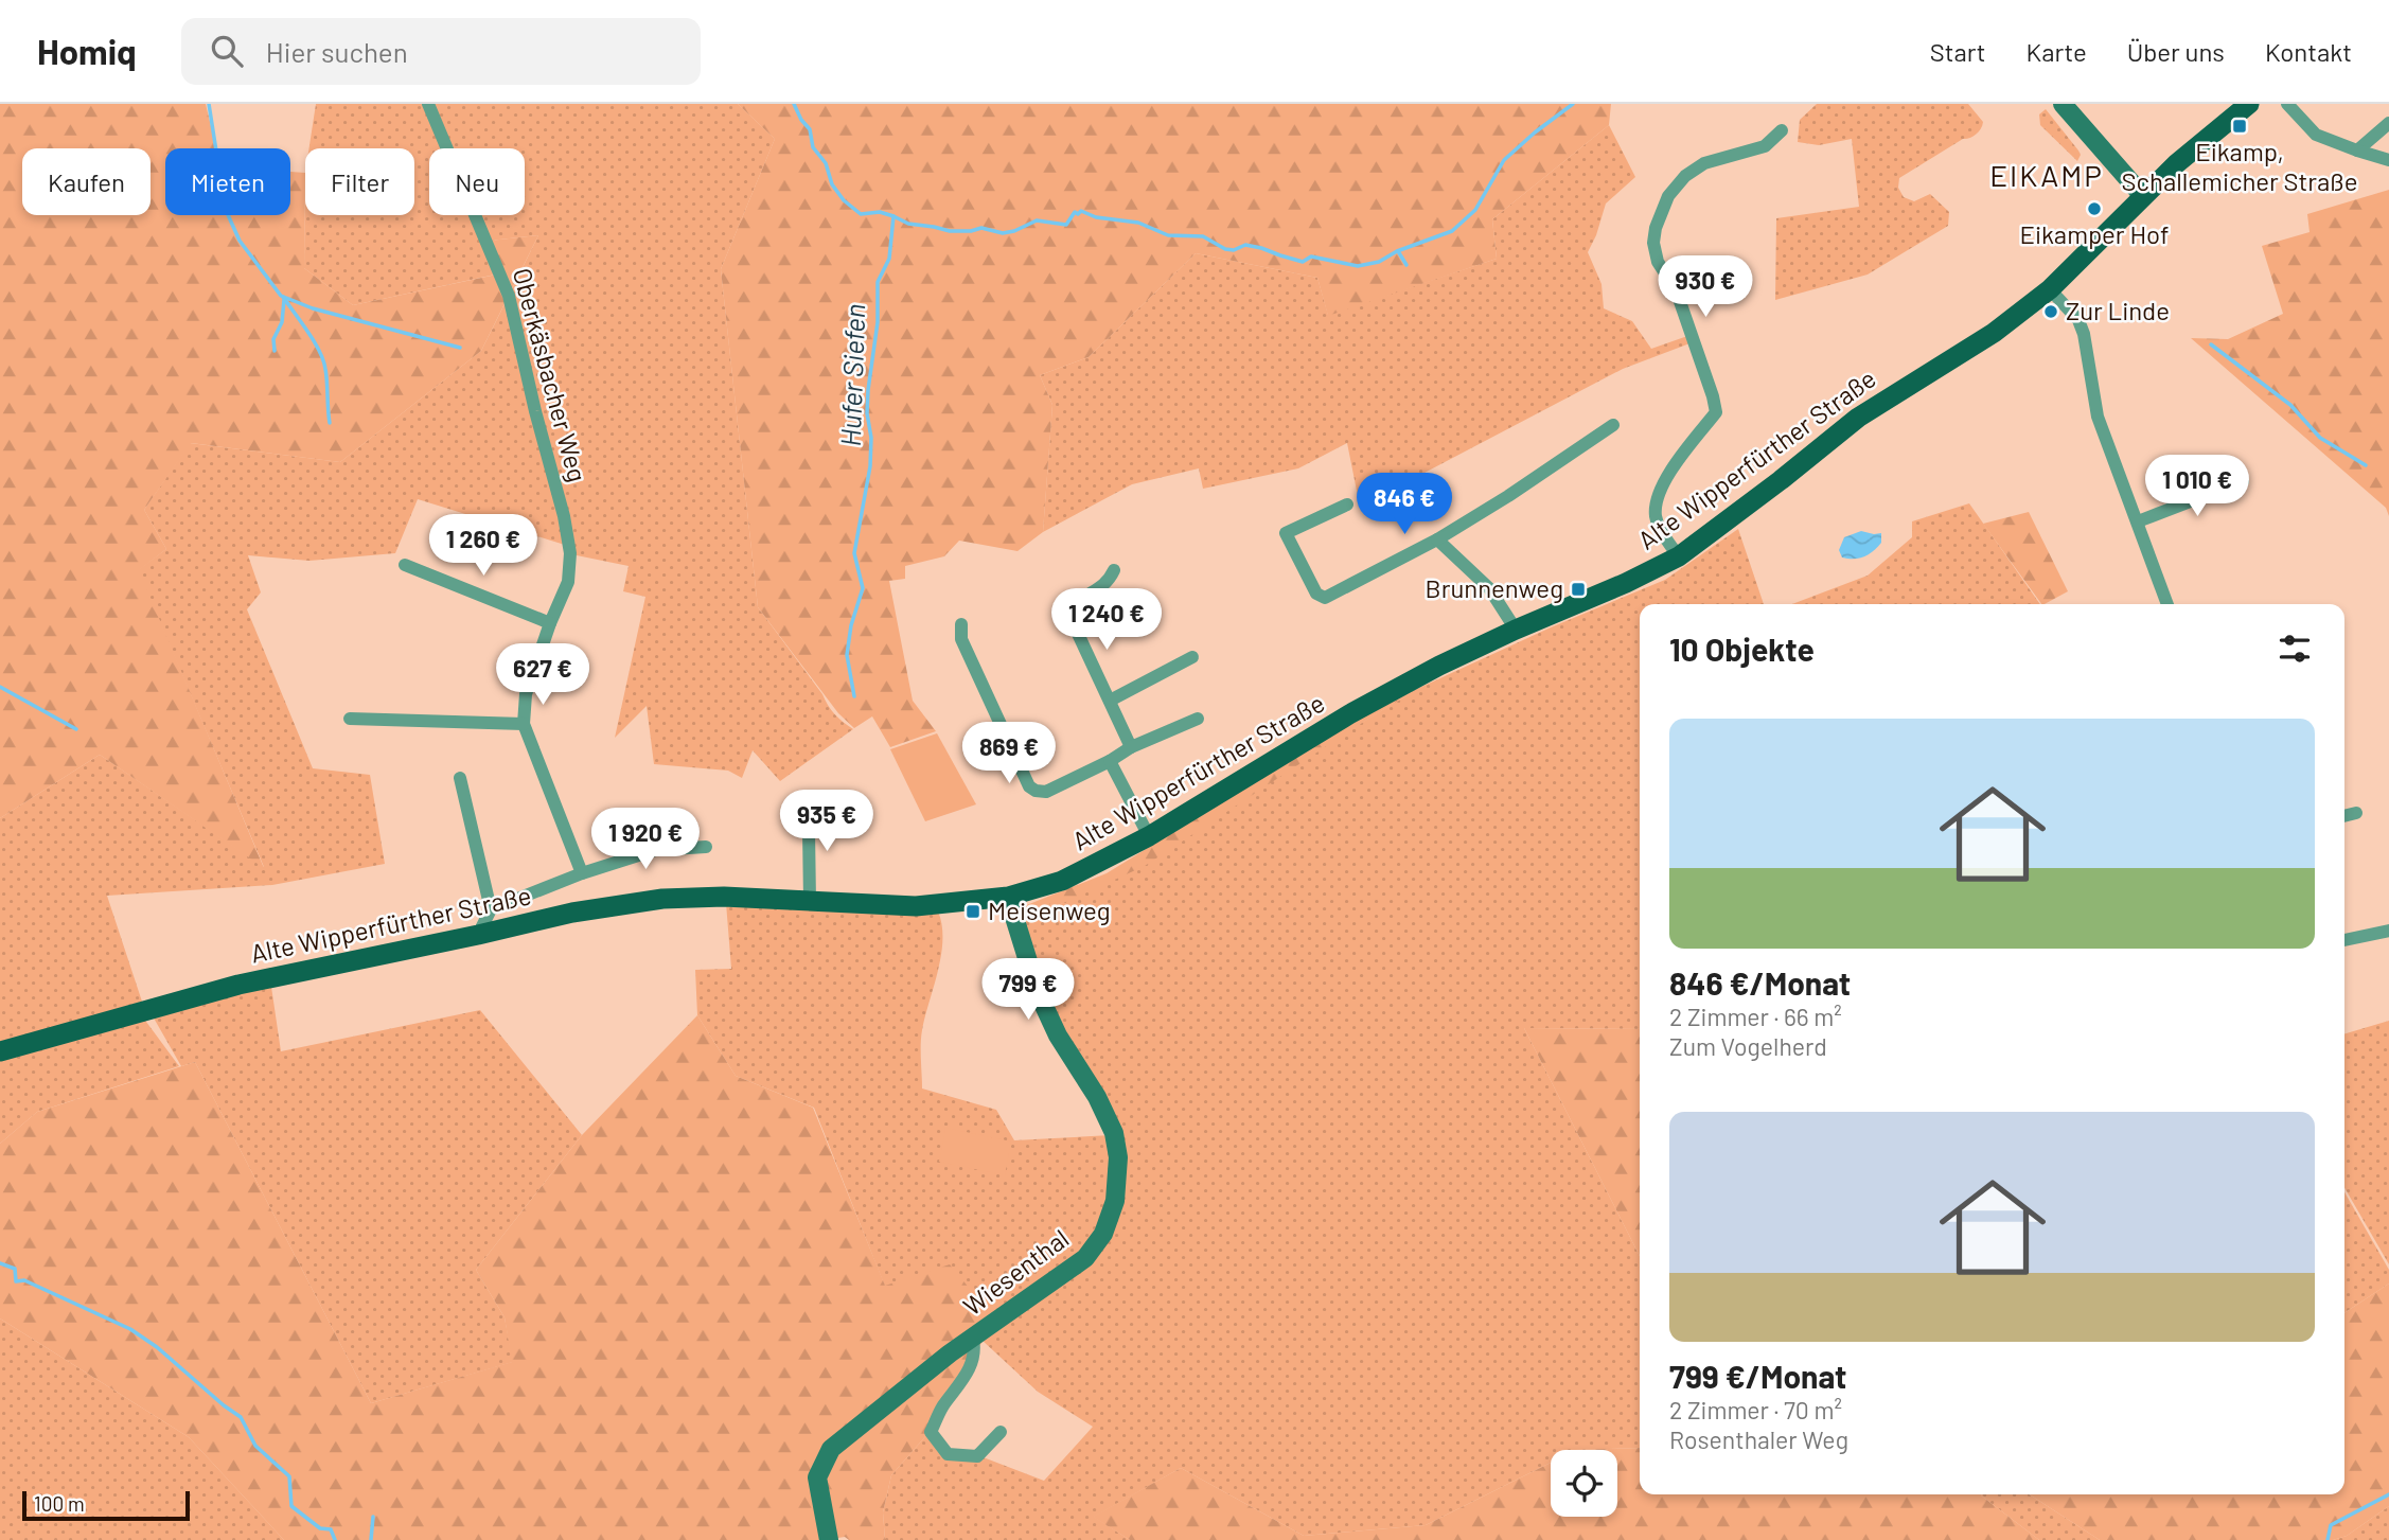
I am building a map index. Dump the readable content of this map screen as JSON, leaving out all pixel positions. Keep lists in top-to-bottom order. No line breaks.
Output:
{"streets":{"main road":["Alte Wipperfürther Straße"],"street":["Oberkäsbacher Weg","Wiesenthal"]},"crossings":[["Alte Wipperfürther Straße","Wiesenthal"]],"districts":["EIKAMP"],"water":["Hufer Siefen"],"places":{"transit":["Eikamp, Schallemicher Straße","Brunnenweg","Meisenweg"],"other":["Eikamper Hof","Zur Linde"]},"scale_bar":"100 m","page":{"header":"Homiq","search":"Hier suchen","nav":["Start","Karte","Über uns","Kontakt"],"chip":["Kaufen","Mieten","Filter","Neu"],"price":["930 €","1 010 €","846 €","1 260 €","1 240 €","627 €","869 €","935 €","1 920 €","799 €"],"heading":"10 Objekte","list":[{"name":"846 €/Monat","note":"2 Zimmer · 66 m² · Zum Vogelherd"},{"name":"799 €/Monat","note":"2 Zimmer · 70 m² · Rosenthaler Weg"}],"scale":"100 m"}}
